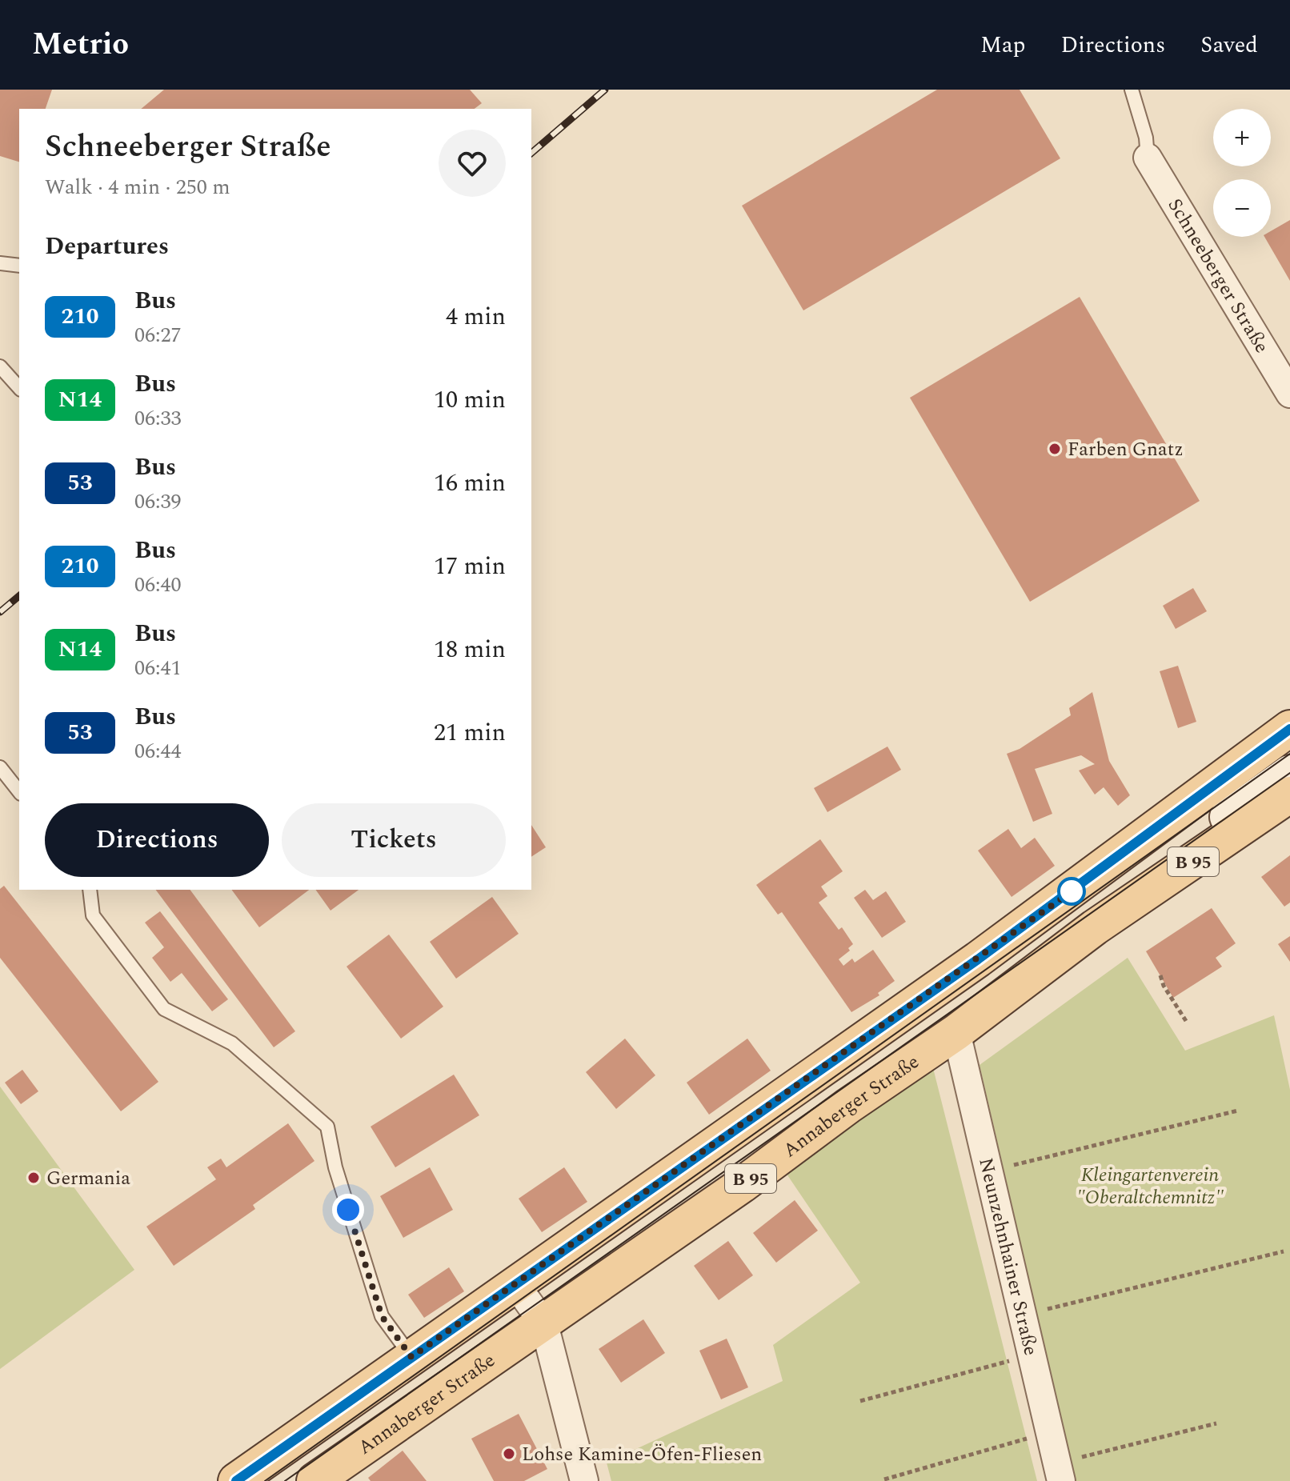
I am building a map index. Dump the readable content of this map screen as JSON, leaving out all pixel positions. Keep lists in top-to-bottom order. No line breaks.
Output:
{"streets":{"main road":["B 95","Annaberger Straße"],"street":["Schneeberger Straße","Neunzehnhainer Straße"]},"crossings":[["B 95","Annaberger Straße"],["Annaberger Straße","Neunzehnhainer Straße"]],"parks":["Kleingartenverein \"Oberaltchemnitz\""],"places":["Farben Gnatz","Germania","Lohse Kamine-Öfen-Fliesen"],"lines":["bus line 210"],"page":{"header":"Metrio","nav":["Map","Directions","Saved"],"map_buttons":["+","−"],"heading":[["Schneeberger Straße","Walk · 4 min · 250 m"],"Departures"],"list":[{"mark":"210","name":"Bus","note":"06:27","value":"4 min"},{"mark":"N14","name":"Bus","note":"06:33","value":"10 min"},{"mark":"53","name":"Bus","note":"06:39","value":"16 min"},{"mark":"210","name":"Bus","note":"06:40","value":"17 min"},{"mark":"N14","name":"Bus","note":"06:41","value":"18 min"},{"mark":"53","name":"Bus","note":"06:44","value":"21 min"}],"buttons":["Directions","Tickets"]}}
